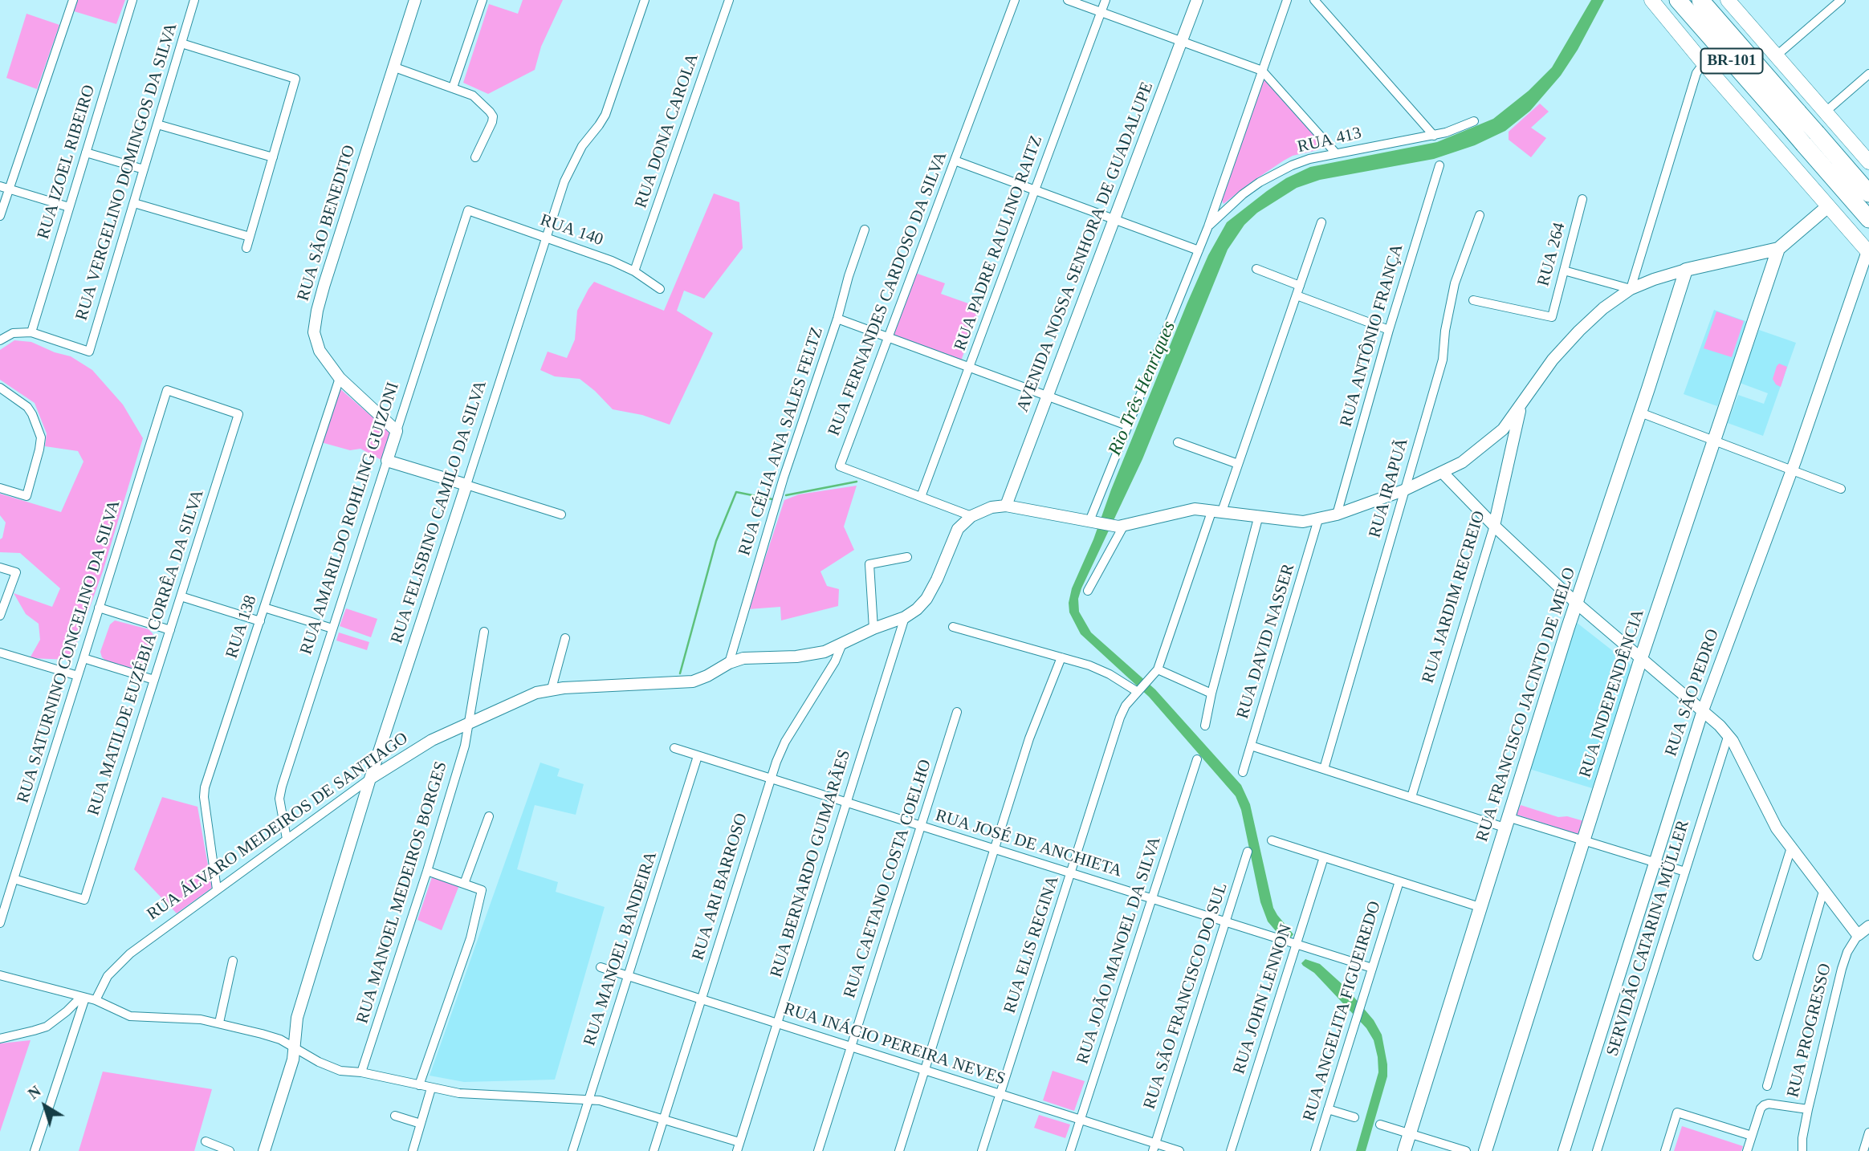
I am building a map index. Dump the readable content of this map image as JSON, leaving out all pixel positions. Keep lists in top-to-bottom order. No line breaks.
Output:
{"streets":{"highway":["BR-101"],"main road":["RUA INDEPENDÊNCIA","RUA FRANCISCO JACINTO DE MELO"],"street":["RUA DONA CAROLA","RUA 413","RUA IZOEL RIBEIRO","RUA VERGELINO DOMINGOS DA SILVA","RUA SÃO BENEDITO","RUA 140","RUA PADRE RAULINO RAITZ","AVENIDA NOSSA SENHORA DE GUADALUPE","RUA 264","RUA FERNANDES CARDOSO DA SILVA","RUA ANTÔNIO FRANÇA","RUA CÉLIA ANA SALES FELTZ","RUA IRAPUÃ","RUA FELISBINO CAMILO DA SILVA","RUA AMARILDO ROHLING GUIZONI","RUA JARDIM RECREIO","RUA 138","RUA DAVID NASSER","RUA SATURNINO CONCELINO DA SILVA","RUA MATILDE EUZÉBIA CORRÊA DA SILVA","RUA SÃO PEDRO","RUA ÁLVARO MEDEIROS DE SANTIAGO","RUA JOSÉ DE ANCHIETA","RUA BERNARDO GUIMARÃES","RUA CAETANO COSTA COELHO","RUA ARI BARROSO","RUA MANOEL MEDEIROS BORGES","SERVIDÃO CATARINA MÜLLER","RUA ELIS REGINA","RUA MANOEL BANDEIRA","RUA JOÃO MANOEL DA SILVA","RUA SÃO FRANCISCO DO SUL","RUA JOHN LENNON","RUA ANGELITA FIGUEIREDO","RUA PROGRESSO","RUA INÁCIO PEREIRA NEVES"]},"crossings":[["RUA DONA CAROLA","RUA 140"],["RUA IZOEL RIBEIRO","RUA VERGELINO DOMINGOS DA SILVA"],["RUA SÃO BENEDITO","RUA AMARILDO ROHLING GUIZONI"],["RUA SÃO BENEDITO","RUA 138"],["RUA 140","RUA FELISBINO CAMILO DA SILVA"],["RUA 140","RUA AMARILDO ROHLING GUIZONI"],["RUA PADRE RAULINO RAITZ","RUA FERNANDES CARDOSO DA SILVA"],["RUA FERNANDES CARDOSO DA SILVA","RUA ÁLVARO MEDEIROS DE SANTIAGO"],["RUA CÉLIA ANA SALES FELTZ","RUA ÁLVARO MEDEIROS DE SANTIAGO"],["RUA FELISBINO CAMILO DA SILVA","RUA ÁLVARO MEDEIROS DE SANTIAGO"],["RUA AMARILDO ROHLING GUIZONI","RUA ÁLVARO MEDEIROS DE SANTIAGO"],["RUA 138","RUA ÁLVARO MEDEIROS DE SANTIAGO"],["RUA SATURNINO CONCELINO DA SILVA","RUA MATILDE EUZÉBIA CORRÊA DA SILVA"],["RUA ÁLVARO MEDEIROS DE SANTIAGO","RUA BERNARDO GUIMARÃES"],["RUA ÁLVARO MEDEIROS DE SANTIAGO","RUA ARI BARROSO"],["RUA ÁLVARO MEDEIROS DE SANTIAGO","RUA MANOEL MEDEIROS BORGES"],["RUA JOSÉ DE ANCHIETA","RUA BERNARDO GUIMARÃES"],["RUA JOSÉ DE ANCHIETA","RUA CAETANO COSTA COELHO"],["RUA JOSÉ DE ANCHIETA","RUA ARI BARROSO"],["RUA JOSÉ DE ANCHIETA","RUA ELIS REGINA"],["RUA JOSÉ DE ANCHIETA","RUA MANOEL BANDEIRA"],["RUA JOSÉ DE ANCHIETA","RUA JOÃO MANOEL DA SILVA"],["RUA JOSÉ DE ANCHIETA","RUA SÃO FRANCISCO DO SUL"],["RUA JOSÉ DE ANCHIETA","RUA JOHN LENNON"],["RUA JOSÉ DE ANCHIETA","RUA ANGELITA FIGUEIREDO"],["RUA BERNARDO GUIMARÃES","RUA INÁCIO PEREIRA NEVES"],["RUA CAETANO COSTA COELHO","RUA INÁCIO PEREIRA NEVES"],["RUA ARI BARROSO","RUA INÁCIO PEREIRA NEVES"],["RUA ELIS REGINA","RUA INÁCIO PEREIRA NEVES"],["RUA MANOEL BANDEIRA","RUA INÁCIO PEREIRA NEVES"],["RUA JOÃO MANOEL DA SILVA","RUA INÁCIO PEREIRA NEVES"],["RUA SÃO FRANCISCO DO SUL","RUA INÁCIO PEREIRA NEVES"]],"water":["Rio Três Henriques"],"north":"top left"}
